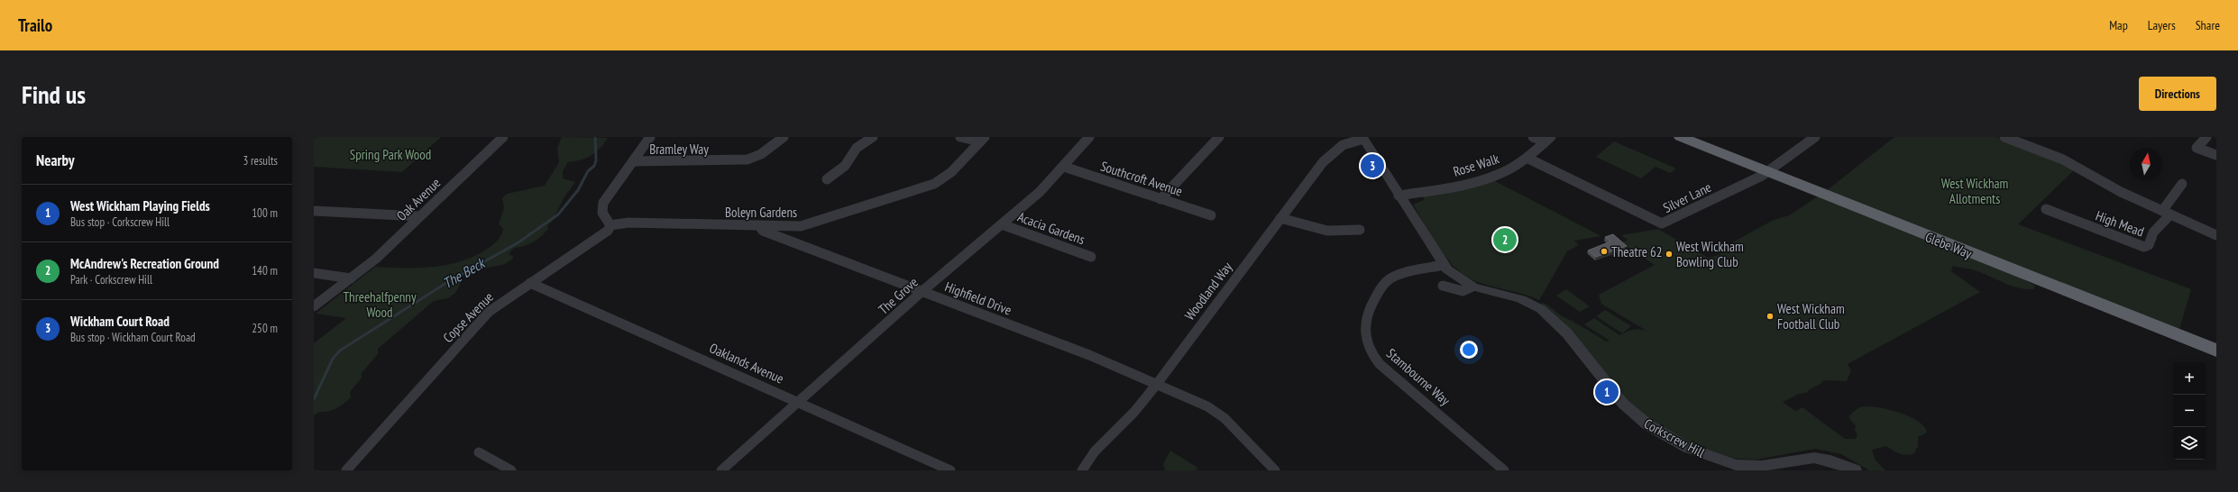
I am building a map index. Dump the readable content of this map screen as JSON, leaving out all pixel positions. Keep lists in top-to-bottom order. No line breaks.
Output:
{"streets":{"highway":["Glebe Way"],"street":["Bramley Way","Rose Walk","Southcroft Avenue","Silver Lane","Oak Avenue","Boleyn Gardens","High Mead","Acacia Gardens","Woodland Way","The Grove","Highfield Drive","Copse Avenue","Oaklands Avenue","Stambourne Way","Corkscrew Hill"]},"crossings":[["Rose Walk","Silver Lane"],["Rose Walk","Corkscrew Hill"],["Southcroft Avenue","The Grove"],["Silver Lane","Glebe Way"],["Boleyn Gardens","Highfield Drive"],["Boleyn Gardens","Copse Avenue"],["Acacia Gardens","The Grove"],["Woodland Way","Highfield Drive"],["Woodland Way","Corkscrew Hill"],["The Grove","Highfield Drive"],["The Grove","Oaklands Avenue"],["Copse Avenue","Oaklands Avenue"],["Stambourne Way","Corkscrew Hill"]],"water":["The Beck"],"parks":["Spring Park Wood","West Wickham Allotments","Threehalfpenny Wood"],"places":["Theatre 62","West Wickham Bowling Club","West Wickham Football Club"],"north":"top","page":{"header":"Trailo","nav":["Map","Layers","Share"],"buttons":"Directions","title":"Find us","heading":["Nearby","3 results"],"pins":["3","2","1"],"list":[{"mark":"1","name":"West Wickham Playing Fields","note":"Bus stop · Corkscrew Hill","value":"100 m"},{"mark":"2","name":"McAndrew's Recreation Ground","note":"Park · Corkscrew Hill","value":"140 m"},{"mark":"3","name":"Wickham Court Road","note":"Bus stop · Wickham Court Road","value":"250 m"}],"map_buttons":["+","−"]}}
